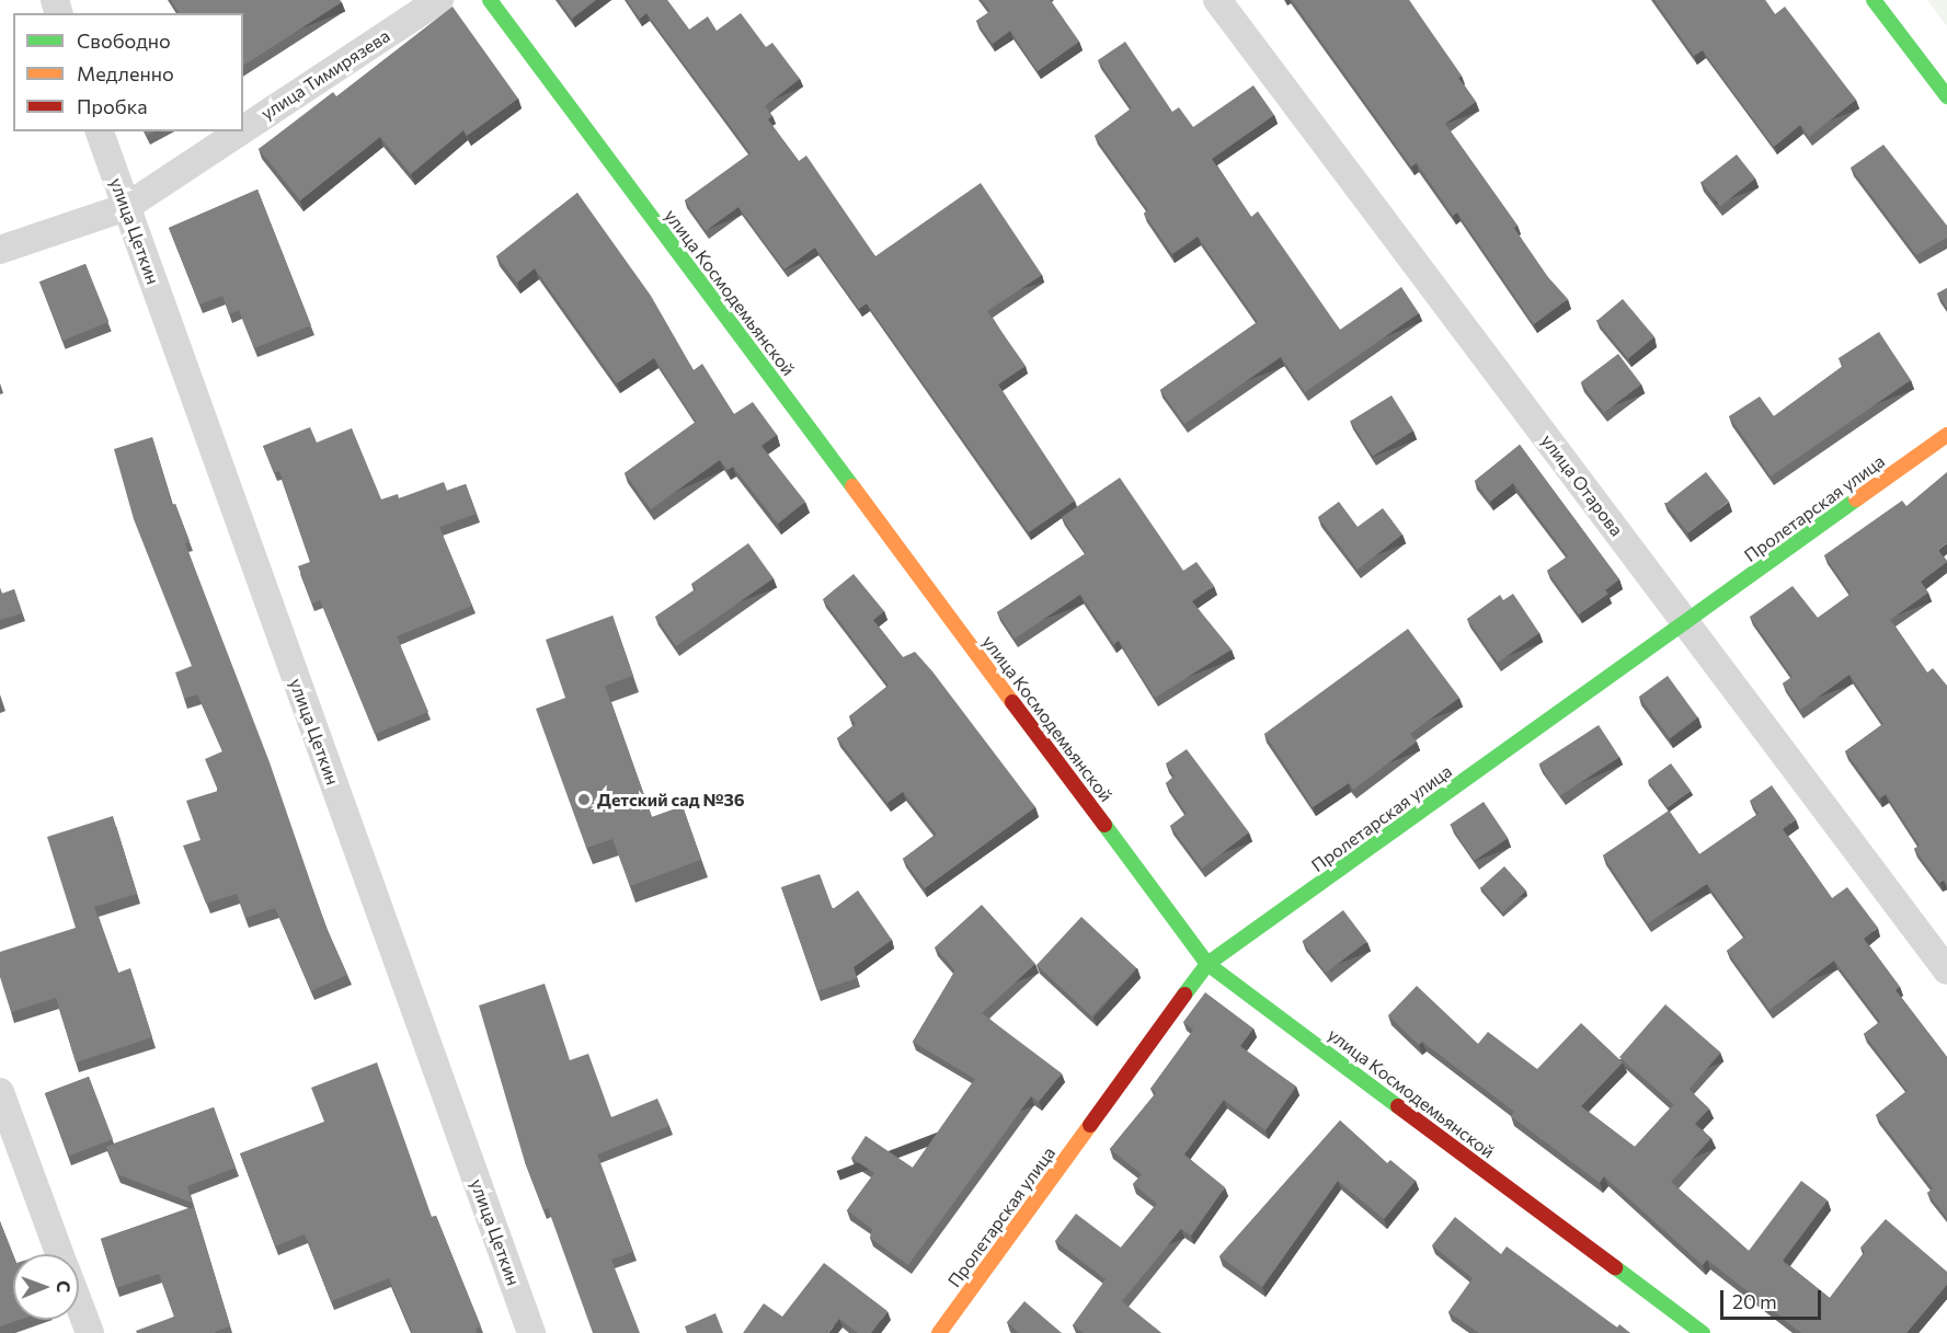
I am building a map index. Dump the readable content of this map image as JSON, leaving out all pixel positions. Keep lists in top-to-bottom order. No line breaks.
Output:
{"streets":{"street":["улица Тимирязева","улица Цеткин","улица Космодемьянской","улица Отарова","Пролетарская улица"]},"crossings":[["улица Тимирязева","улица Цеткин"],["улица Космодемьянской","Пролетарская улица"],["улица Отарова","Пролетарская улица"]],"places":["Детский сад №36"],"legend":["Свободно","Медленно","Пробка"],"scale_bar":"20 m","north":"right"}
